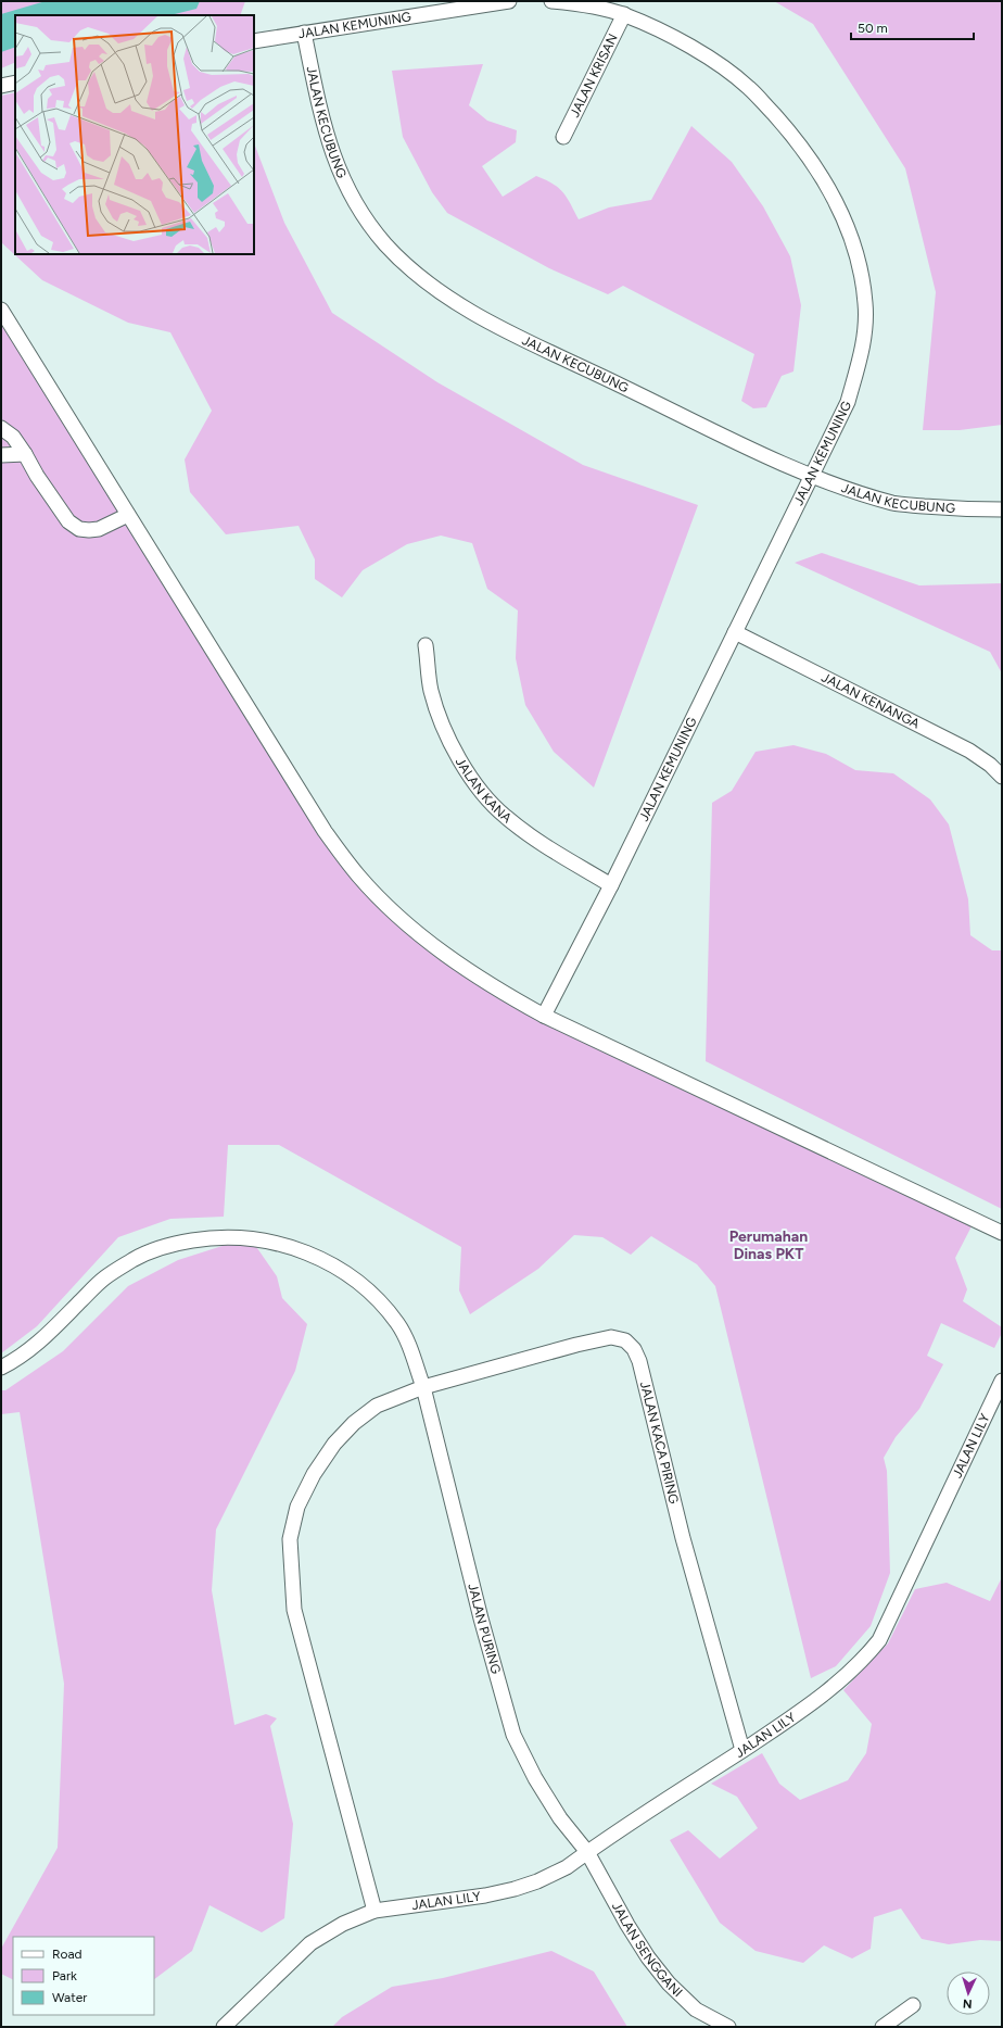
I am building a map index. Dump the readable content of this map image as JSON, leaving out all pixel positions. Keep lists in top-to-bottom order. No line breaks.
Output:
{"streets":{"street":["JALAN KEMUNING","JALAN KRISAN","JALAN KECUBUNG","JALAN KENANGA","JALAN KANA","JALAN KACA PIRING","JALAN LILY","JALAN PURING","JALAN SENGGANI"]},"crossings":[["JALAN KEMUNING","JALAN KRISAN"],["JALAN KEMUNING","JALAN KECUBUNG"],["JALAN KEMUNING","JALAN KENANGA"],["JALAN KEMUNING","JALAN KANA"],["JALAN KACA PIRING","JALAN LILY"],["JALAN KACA PIRING","JALAN PURING"],["JALAN LILY","JALAN PURING"],["JALAN LILY","JALAN SENGGANI"],["JALAN PURING","JALAN SENGGANI"]],"districts":["Perumahan Dinas PKT"],"legend":["Road","Park","Water"],"scale_bar":"50 m","north":"bottom"}
